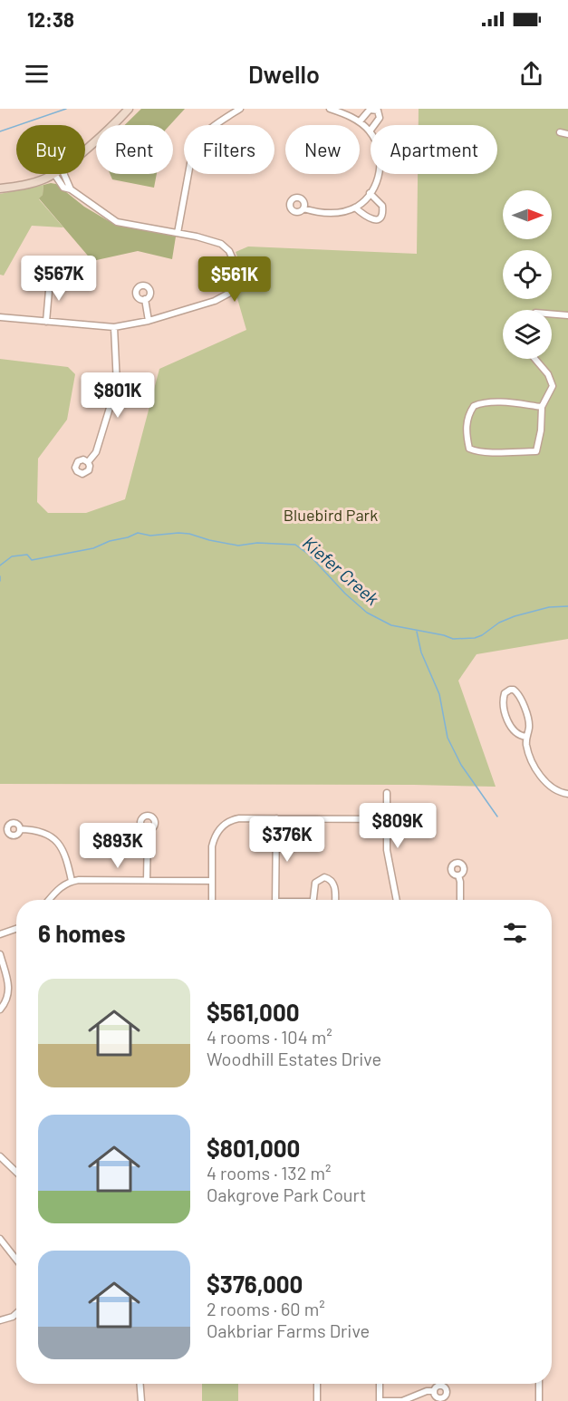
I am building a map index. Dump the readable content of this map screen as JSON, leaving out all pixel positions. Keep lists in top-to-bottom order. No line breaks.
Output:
{"water":["Kiefer Creek"],"parks":["Bluebird Park"],"north":"right","page":{"status":"12:38","header":"Dwello","chip":["Buy","Rent","Filters","New","Apartment"],"price":["$567K","$561K","$801K","$809K","$376K","$893K"],"heading":"6 homes","list":[{"name":"$561,000","note":"4 rooms · 104 m² · Woodhill Estates Drive"},{"name":"$801,000","note":"4 rooms · 132 m² · Oakgrove Park Court"},{"name":"$376,000","note":"2 rooms · 60 m² · Oakbriar Farms Drive"}]}}
